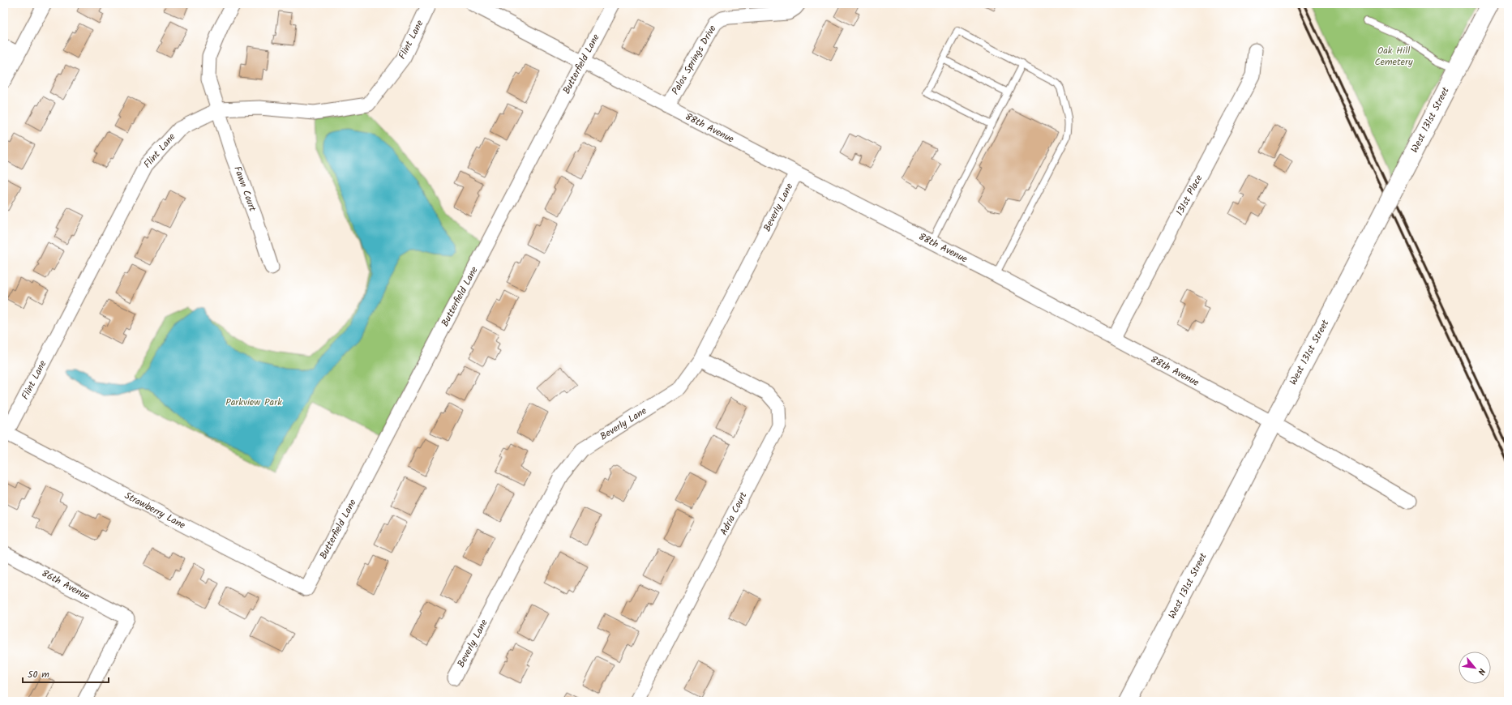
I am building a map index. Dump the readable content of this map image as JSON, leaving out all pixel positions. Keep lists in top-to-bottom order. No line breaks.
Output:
{"streets":{"street":["Flint Lane","Palos Springs Drive","Butterfield Lane","West 131st Street","88th Avenue","Fawn Court","131st Place","Beverly Lane","Strawberry Lane","Adria Court","86th Avenue"]},"crossings":[["Flint Lane","Fawn Court"],["Flint Lane","Strawberry Lane"],["Palos Springs Drive","88th Avenue"],["Butterfield Lane","88th Avenue"],["Butterfield Lane","Strawberry Lane"],["West 131st Street","88th Avenue"],["88th Avenue","131st Place"],["88th Avenue","Beverly Lane"],["Beverly Lane","Adria Court"]],"parks":["Oak Hill Cemetery","Parkview Park"],"scale_bar":"50 m","north":"bottom right"}
